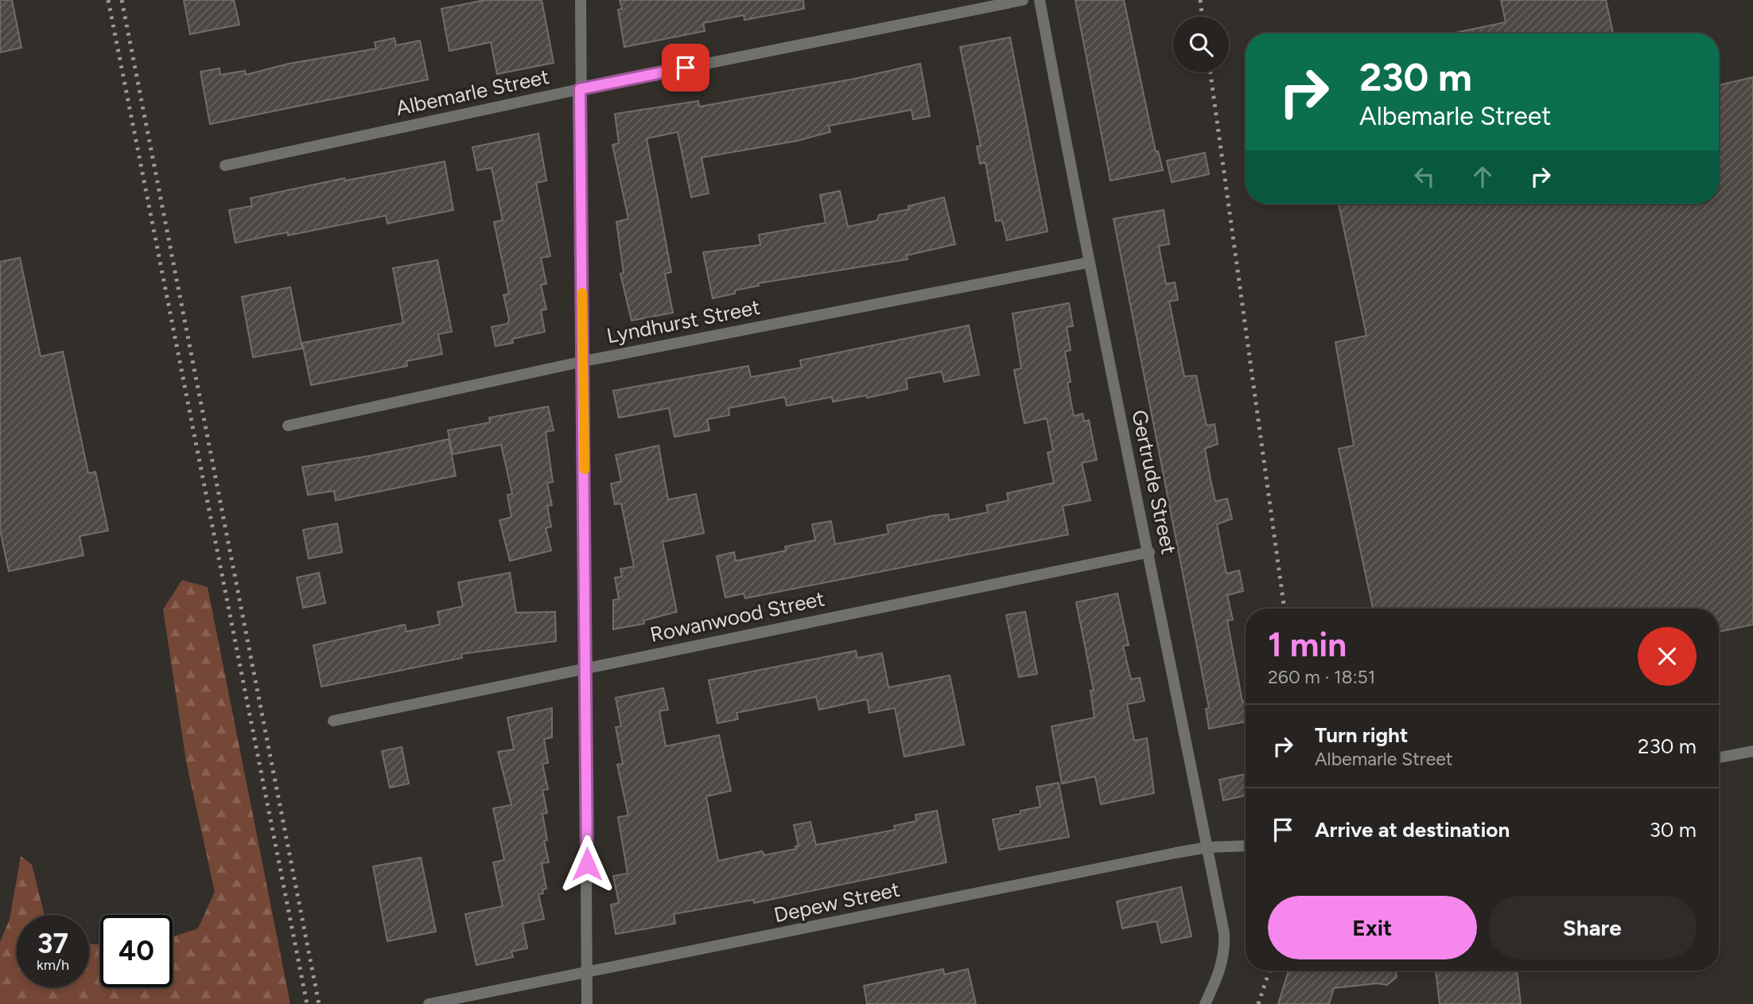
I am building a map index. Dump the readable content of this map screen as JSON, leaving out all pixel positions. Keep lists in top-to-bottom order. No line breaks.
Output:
{"streets":{"street":["Albemarle Street","Lyndhurst Street","Gertrude Street","Rowanwood Street","Depew Street"]},"crossings":[["Lyndhurst Street","Gertrude Street"],["Gertrude Street","Rowanwood Street"],["Gertrude Street","Depew Street"]],"page":{"turn":["230 m","Albemarle Street"],"heading":["1 min","260 m · 18:51"],"list":[{"name":"Turn right","note":"Albemarle Street","value":"230 m"},{"name":"Arrive at destination","value":"30 m"}],"buttons":["Exit","Share"],"speed":"37 km/h","limit":"40"}}
